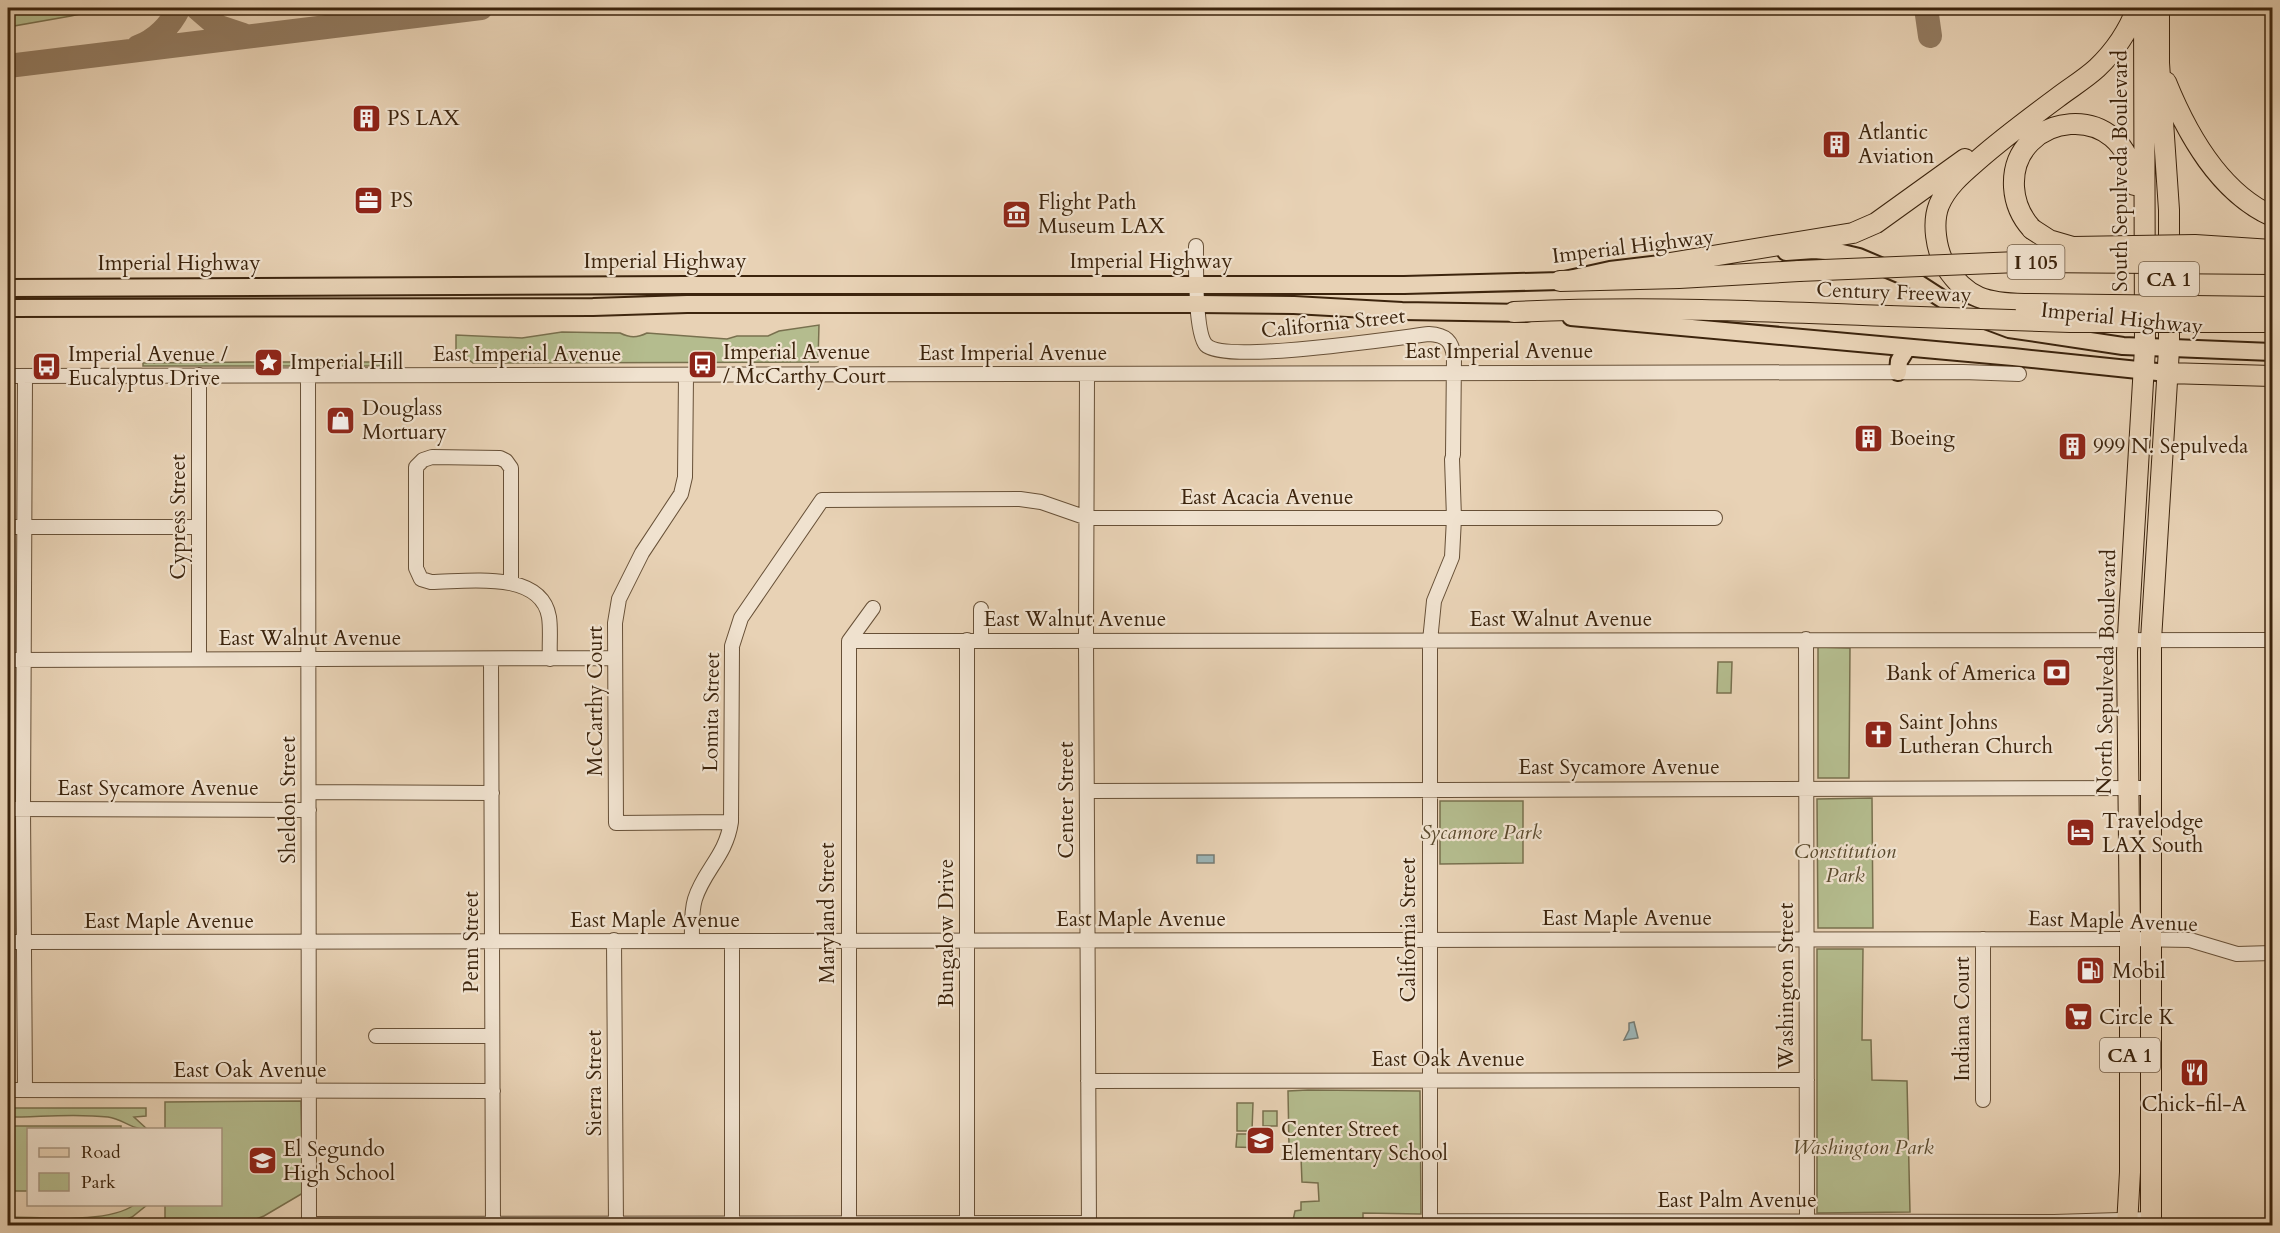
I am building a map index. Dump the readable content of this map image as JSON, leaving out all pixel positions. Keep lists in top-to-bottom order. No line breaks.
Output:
{"streets":{"highway":["South Sepulveda Boulevard","Imperial Highway","I 105","CA 1","Century Freeway","North Sepulveda Boulevard"],"street":["California Street","East Imperial Avenue","East Acacia Avenue","Cypress Street","East Walnut Avenue","McCarthy Court","Lomita Street","East Sycamore Avenue","Sheldon Street","Center Street","Maryland Street","East Maple Avenue","Bungalow Drive","Penn Street","Washington Street","Indiana Court","East Oak Avenue","Sierra Street","East Palm Avenue"]},"crossings":[["South Sepulveda Boulevard","Imperial Highway"],["South Sepulveda Boulevard","CA 1"],["South Sepulveda Boulevard","North Sepulveda Boulevard"],["Imperial Highway","CA 1"],["Imperial Highway","Century Freeway"],["Imperial Highway","California Street"],["Imperial Highway","North Sepulveda Boulevard"],["CA 1","East Walnut Avenue"],["CA 1","East Sycamore Avenue"],["CA 1","East Maple Avenue"],["CA 1","East Palm Avenue"],["California Street","East Imperial Avenue"],["California Street","East Acacia Avenue"],["California Street","East Walnut Avenue"],["California Street","East Sycamore Avenue"],["California Street","East Maple Avenue"],["California Street","East Oak Avenue"],["California Street","East Palm Avenue"],["East Imperial Avenue","Cypress Street"],["East Imperial Avenue","McCarthy Court"],["East Imperial Avenue","Sheldon Street"],["East Imperial Avenue","Center Street"],["East Acacia Avenue","Lomita Street"],["East Acacia Avenue","Center Street"],["Cypress Street","East Walnut Avenue"],["East Walnut Avenue","North Sepulveda Boulevard"],["East Walnut Avenue","McCarthy Court"],["East Walnut Avenue","Sheldon Street"],["East Walnut Avenue","Center Street"],["East Walnut Avenue","Maryland Street"],["East Walnut Avenue","Bungalow Drive"],["East Walnut Avenue","Penn Street"],["East Walnut Avenue","Washington Street"],["North Sepulveda Boulevard","East Sycamore Avenue"],["North Sepulveda Boulevard","East Maple Avenue"],["North Sepulveda Boulevard","East Palm Avenue"],["McCarthy Court","Lomita Street"],["Lomita Street","East Maple Avenue"],["East Sycamore Avenue","Sheldon Street"],["East Sycamore Avenue","Center Street"],["East Sycamore Avenue","Washington Street"],["Sheldon Street","East Maple Avenue"],["Sheldon Street","East Oak Avenue"],["Center Street","East Maple Avenue"],["Center Street","East Oak Avenue"],["Maryland Street","East Maple Avenue"],["East Maple Avenue","Bungalow Drive"],["East Maple Avenue","Penn Street"],["East Maple Avenue","Washington Street"],["East Maple Avenue","Indiana Court"],["East Maple Avenue","Sierra Street"],["Penn Street","East Oak Avenue"],["Washington Street","East Oak Avenue"],["Washington Street","East Palm Avenue"]],"parks":["Sycamore Park","Constitution Park","Washington Park"],"places":{"building":["PS LAX","Atlantic Aviation","Boeing","999 N. Sepulveda"],"office":["PS"],"museum":["Flight Path Museum LAX"],"place":["Imperial Hill"],"bus stop":["Imperial Avenue / McCarthy Court","Imperial Avenue / Eucalyptus Drive"],"shop":["Douglass Mortuary"],"bank":["Bank of America"],"church":["Saint Johns Lutheran Church"],"hotel":["Travelodge LAX South"],"fuel station":["Mobil"],"supermarket":["Circle K"],"restaurant":["Chick-fil-A"],"school or university":["Center Street Elementary School","El Segundo High School"]},"legend":["Road","Park"]}
